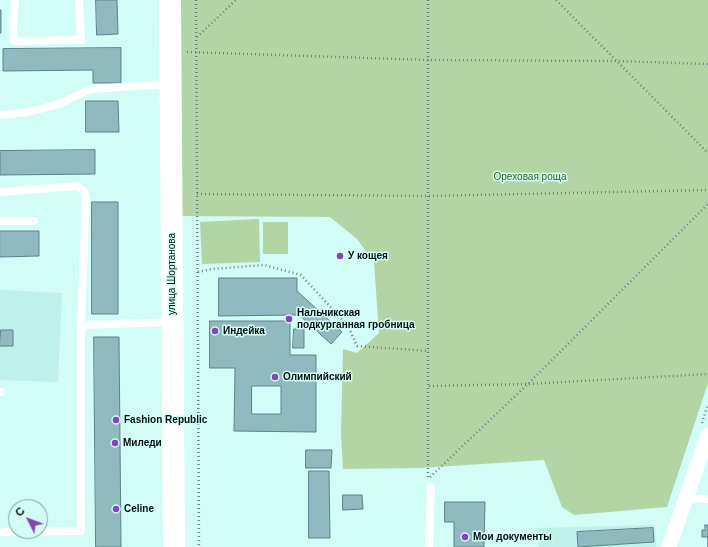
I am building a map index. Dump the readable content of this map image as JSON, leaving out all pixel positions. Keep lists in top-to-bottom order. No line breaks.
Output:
{"streets":{"street":["улица Шортанова"]},"parks":["Ореховая роща"],"places":["У кощея","Нальчикская подкурганная гробница","Индейка","Олимпийский","Fashion Republic","Миледи","Celine","Мои документы"],"north":"top left"}
